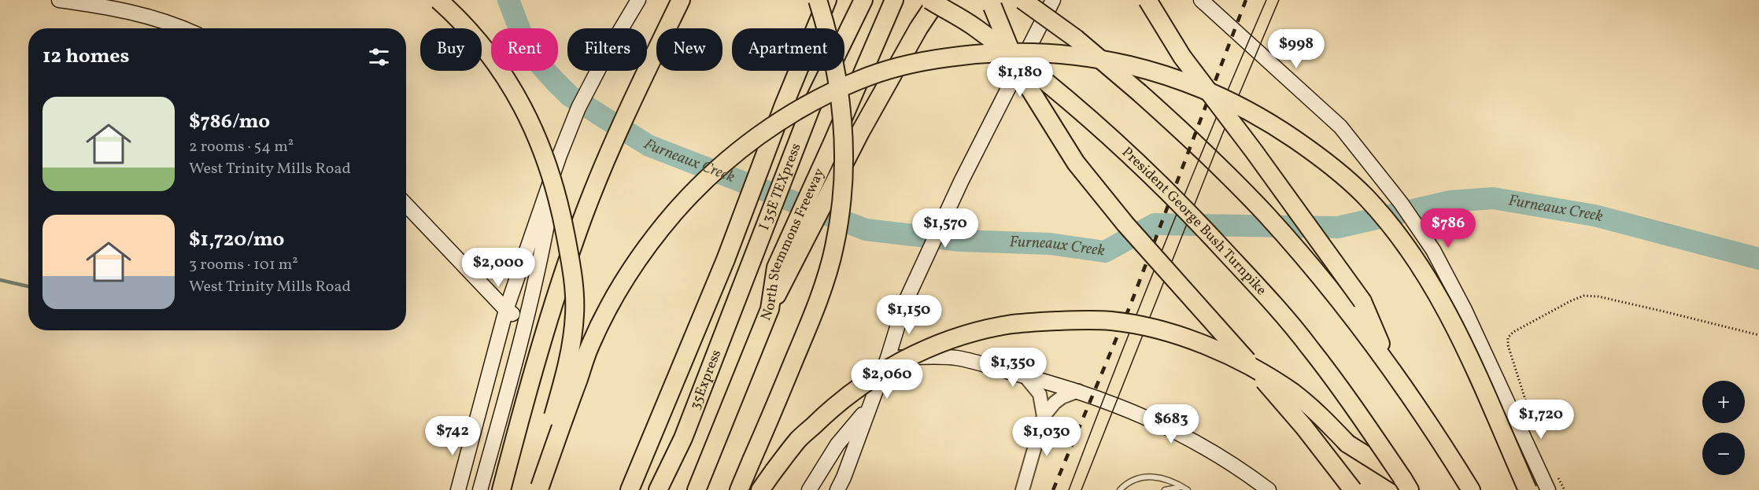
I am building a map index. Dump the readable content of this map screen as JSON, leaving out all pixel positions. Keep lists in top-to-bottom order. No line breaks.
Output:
{"streets":{"highway":["I 35E TEXpress","President George Bush Turnpike","North Stemmons Freeway","35Express"]},"crossings":[["I 35E TEXpress","35Express"]],"water":["Furneaux Creek"],"page":{"chip":["Buy","Rent","Filters","New","Apartment"],"heading":"12 homes","price":["$998","$1,180","$1,570","$786","$2,000","$1,150","$1,350","$2,060","$1,720","$683","$742","$1,030"],"list":[{"name":"$786/mo","note":"2 rooms · 54 m² · West Trinity Mills Road"},{"name":"$1,720/mo","note":"3 rooms · 101 m² · West Trinity Mills Road"}],"map_buttons":["+","−"]}}
